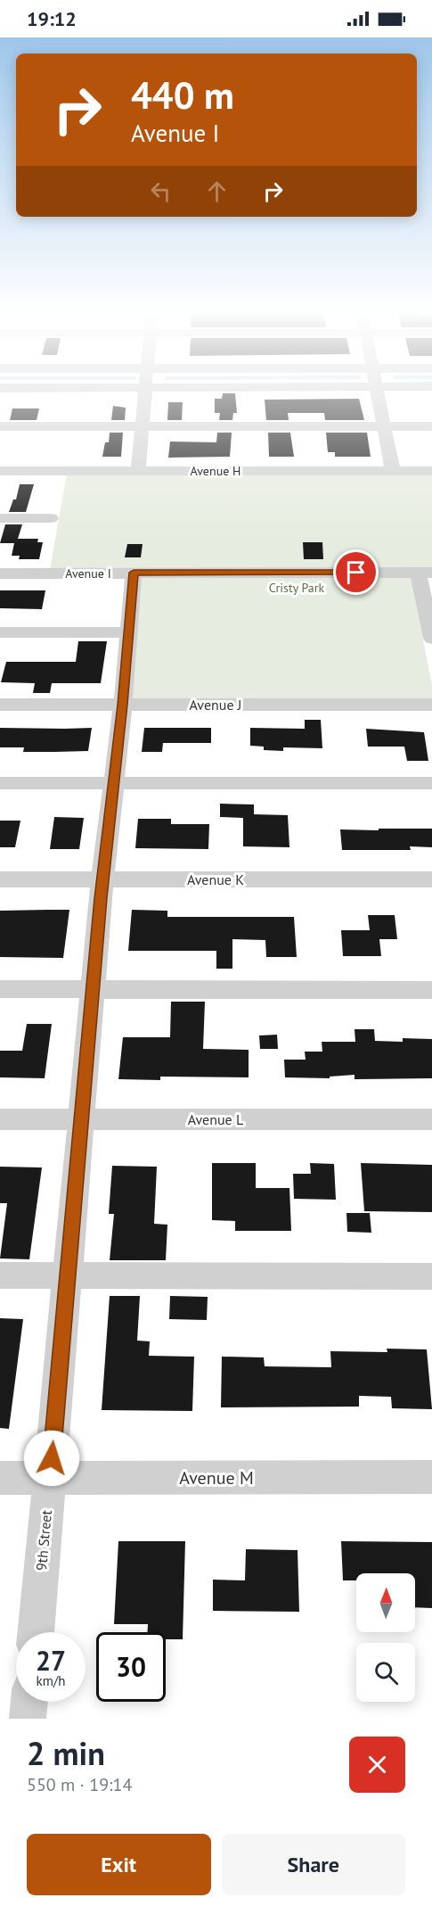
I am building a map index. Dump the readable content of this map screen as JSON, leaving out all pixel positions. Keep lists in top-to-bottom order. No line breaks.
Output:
{"streets":{"street":["Avenue H","Avenue I","Avenue J","Avenue K","Avenue L","Avenue M","9th Street"]},"crossings":[["Avenue I","9th Street"],["Avenue J","9th Street"],["Avenue K","9th Street"],["Avenue L","9th Street"],["Avenue M","9th Street"]],"parks":["Cristy Park"],"north":"top","page":{"status":"19:12","turn":["440 m","Avenue I"],"speed":"27 km/h","limit":"30","heading":["2 min","550 m · 19:14"],"buttons":["Exit","Share"]}}
